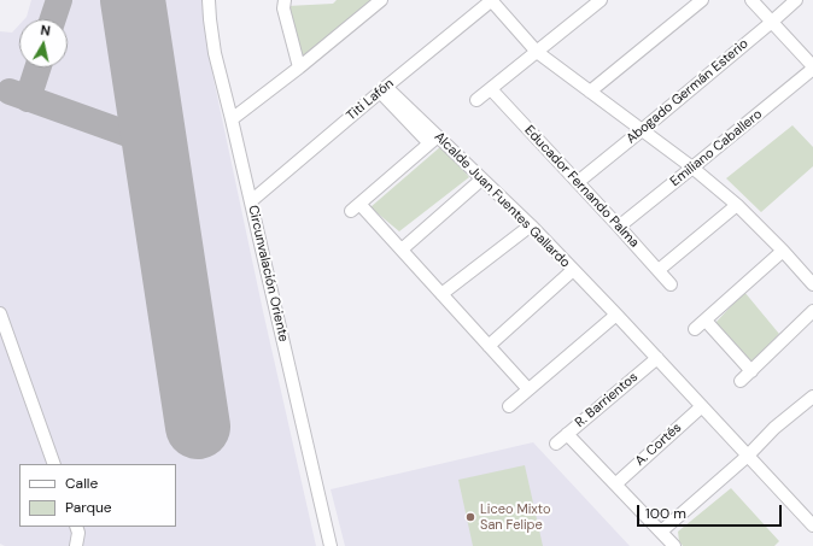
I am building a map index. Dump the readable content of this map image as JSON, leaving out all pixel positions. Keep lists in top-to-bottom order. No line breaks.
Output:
{"streets":{"street":["Abogado Germán Esterio","Titi Lafón","Emiliano Caballero","Educador Fernando Palma","Alcalde Juan Fuentes Gallardo","Circunvalación Oriente","R. Barrientos","A. Cortés"]},"crossings":[["Abogado Germán Esterio","Educador Fernando Palma"],["Titi Lafón","Alcalde Juan Fuentes Gallardo"],["Titi Lafón","Circunvalación Oriente"],["Emiliano Caballero","Educador Fernando Palma"],["Alcalde Juan Fuentes Gallardo","R. Barrientos"],["Alcalde Juan Fuentes Gallardo","A. Cortés"]],"places":["Liceo Mixto San Felipe"],"legend":["Calle","Parque"],"scale_bar":"100 m","north":"top"}
